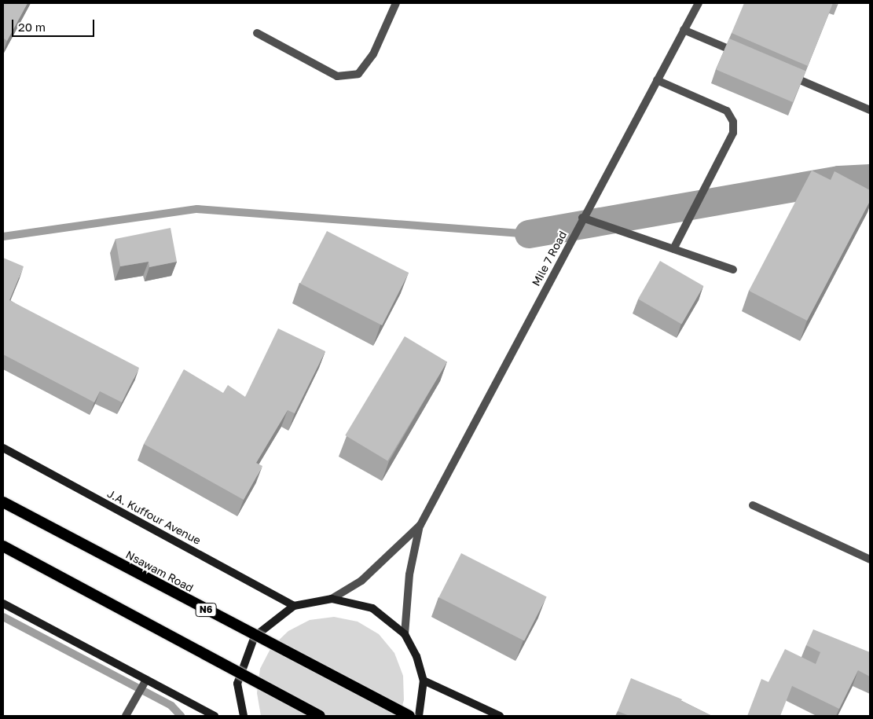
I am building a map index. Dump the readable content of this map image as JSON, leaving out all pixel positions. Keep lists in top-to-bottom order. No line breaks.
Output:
{"streets":{"highway":["Nsawam Road","N6"],"main road":["J.A. Kuffour Avenue"],"street":["Mile 7 Road"]},"scale_bar":"20 m"}
